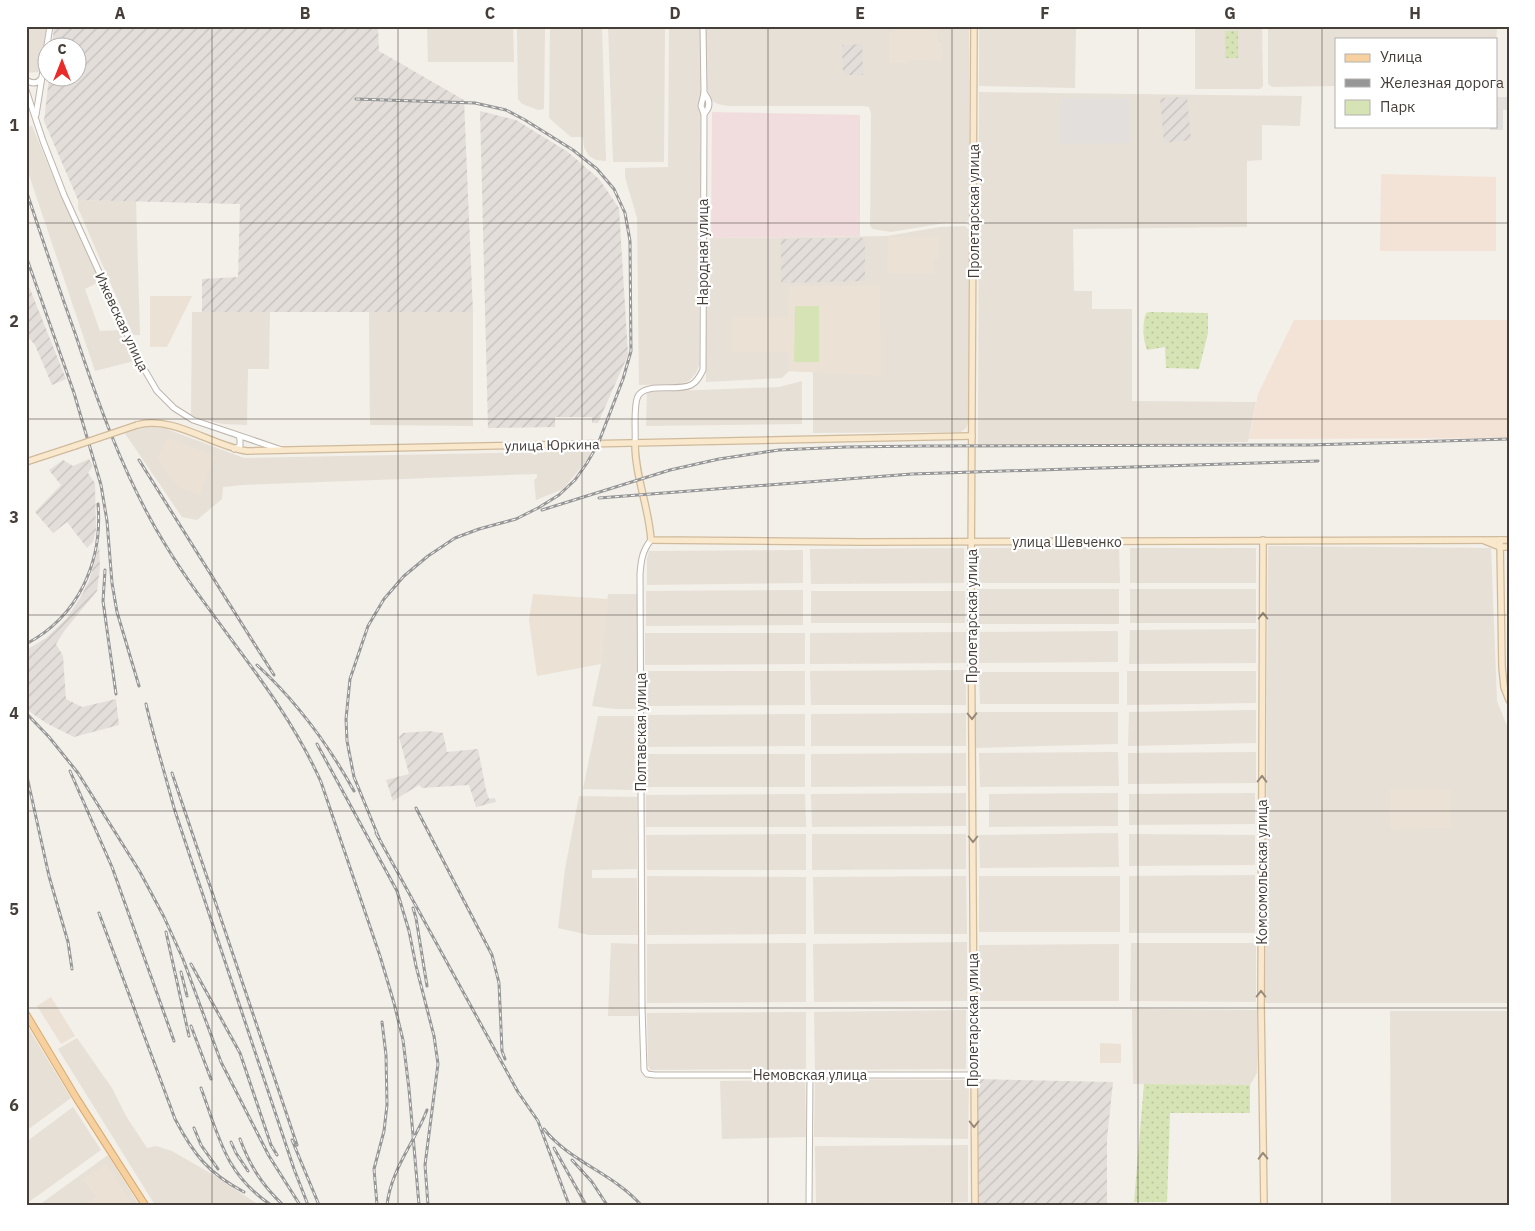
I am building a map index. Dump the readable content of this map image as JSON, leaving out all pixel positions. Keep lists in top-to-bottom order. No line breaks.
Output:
{"streets":{"main road":["Пролетарская улица","улица Юркина","улица Шевченко","Комсомольская улица"],"street":["Народная улица","Ижевская улица","Полтавская улица","Немовская улица"]},"crossings":[["Пролетарская улица","улица Юркина"],["Пролетарская улица","улица Шевченко"],["Пролетарская улица","Немовская улица"],["Народная улица","улица Юркина"],["Ижевская улица","улица Юркина"],["улица Шевченко","Полтавская улица"],["улица Шевченко","Комсомольская улица"],["Полтавская улица","Немовская улица"]],"one_way":["Пролетарская улица","Комсомольская улица"],"legend":["Улица","Железная дорога","Парк"],"north":"top","grid":{"columns":["A","B","C","D","E","F","G","H"],"rows":["1","2","3","4","5","6"]}}
